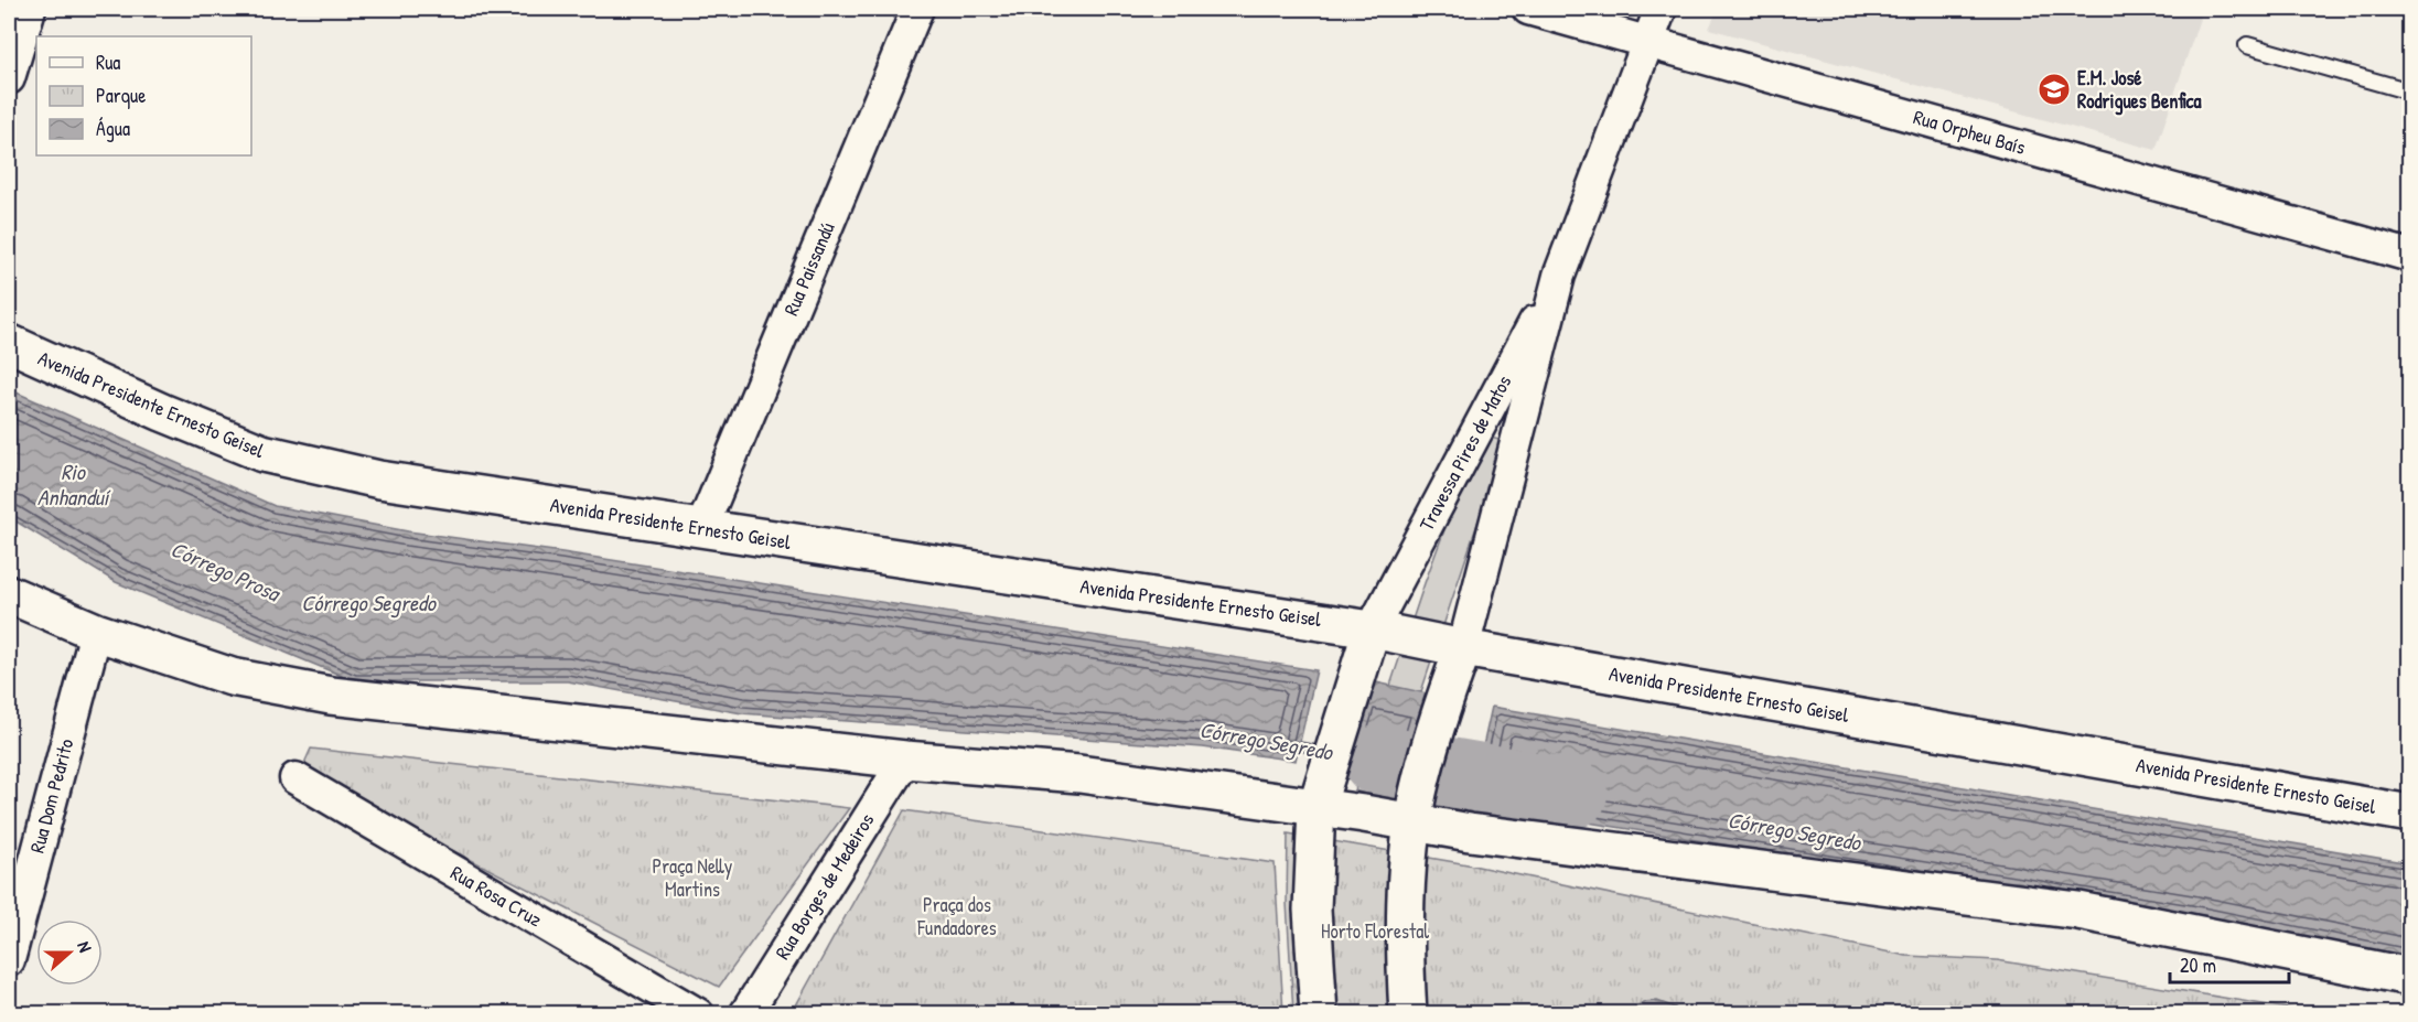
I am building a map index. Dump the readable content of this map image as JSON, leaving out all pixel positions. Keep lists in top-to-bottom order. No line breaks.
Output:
{"streets":{"main road":["Avenida Presidente Ernesto Geisel"],"street":["Rua Orpheu Baís","Rua Paissandú","Travessa Pires de Matos","Rua Dom Pedrito","Rua Borges de Medeiros","Rua Rosa Cruz"]},"crossings":[["Rua Orpheu Baís","Travessa Pires de Matos"],["Rua Paissandú","Avenida Presidente Ernesto Geisel"],["Avenida Presidente Ernesto Geisel","Travessa Pires de Matos"]],"water":["Rio Anhanduí","Córrego Prosa","Córrego Segredo"],"parks":["Praça Nelly Martins","Praça dos Fundadores","Horto Florestal"],"places":{"school or university":["E.M. José Rodrigues Benfica"]},"legend":["Rua","Parque","Água"],"scale_bar":"20 m","north":"right"}
